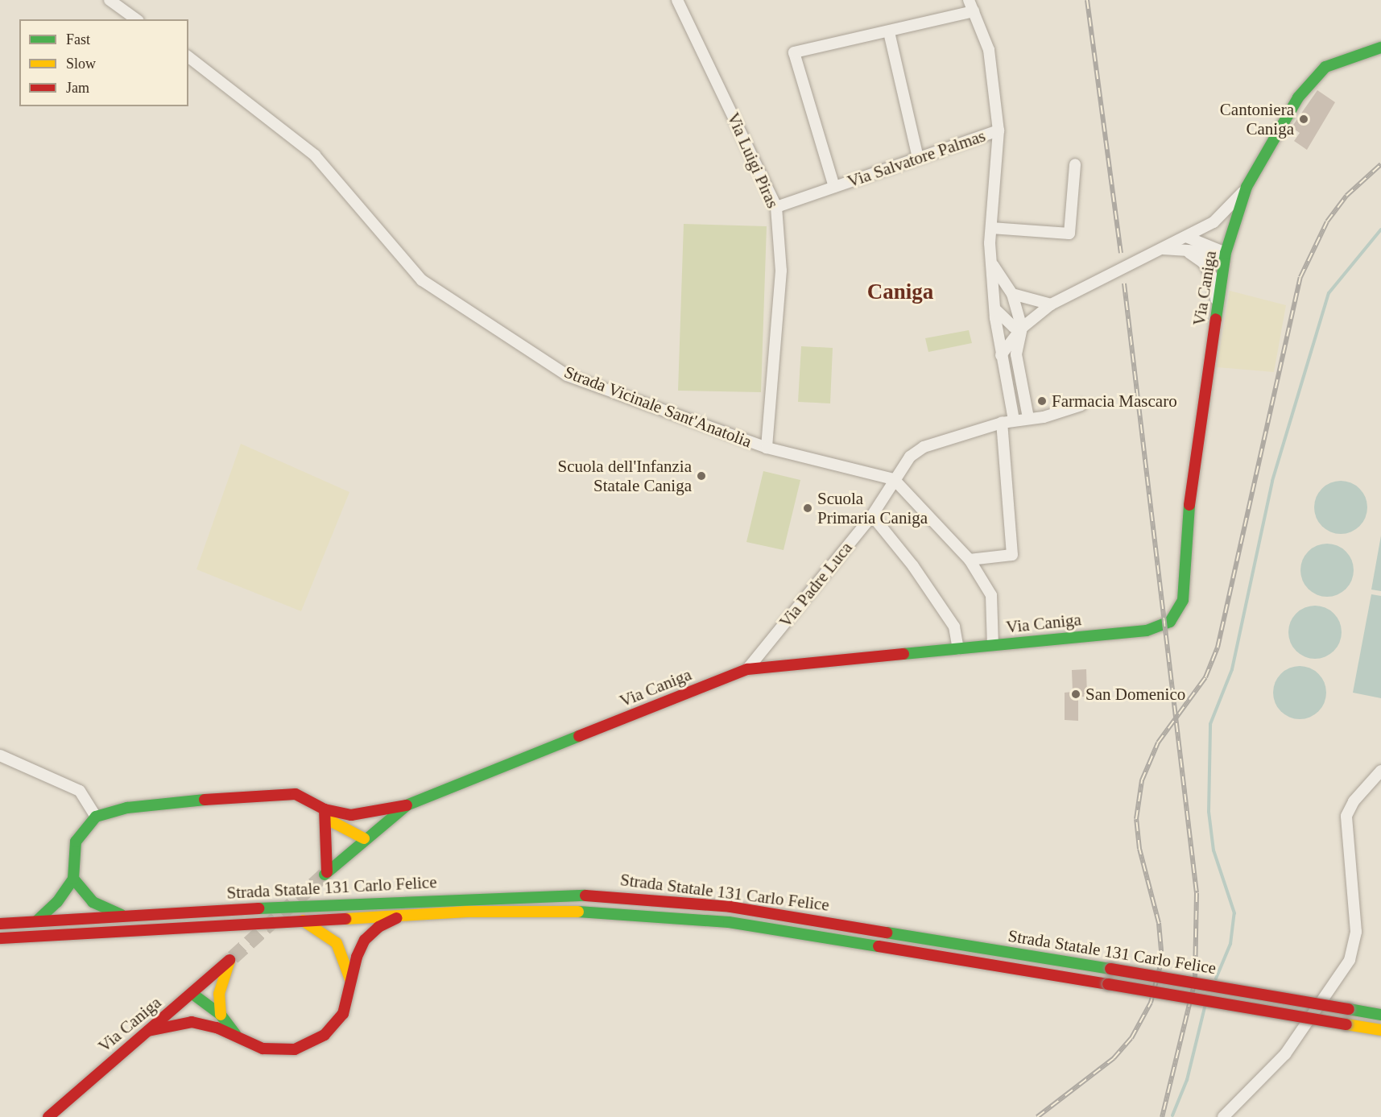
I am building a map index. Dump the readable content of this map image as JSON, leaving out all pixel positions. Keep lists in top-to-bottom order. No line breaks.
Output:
{"streets":{"main road":["Via Caniga","Strada Statale 131 Carlo Felice"],"street":["Via Salvatore Palmas","Via Luigi Piras","Strada Vicinale Sant'Anatolia","Via Padre Luca"]},"crossings":[["Via Salvatore Palmas","Via Luigi Piras"],["Via Luigi Piras","Strada Vicinale Sant'Anatolia"],["Via Caniga","Via Padre Luca"],["Strada Vicinale Sant'Anatolia","Via Padre Luca"]],"districts":["Caniga"],"places":["Cantoniera Caniga","Farmacia Mascaro","Scuola dell'Infanzia Statale Caniga","Scuola Primaria Caniga","San Domenico"],"legend":["Fast","Slow","Jam"]}
